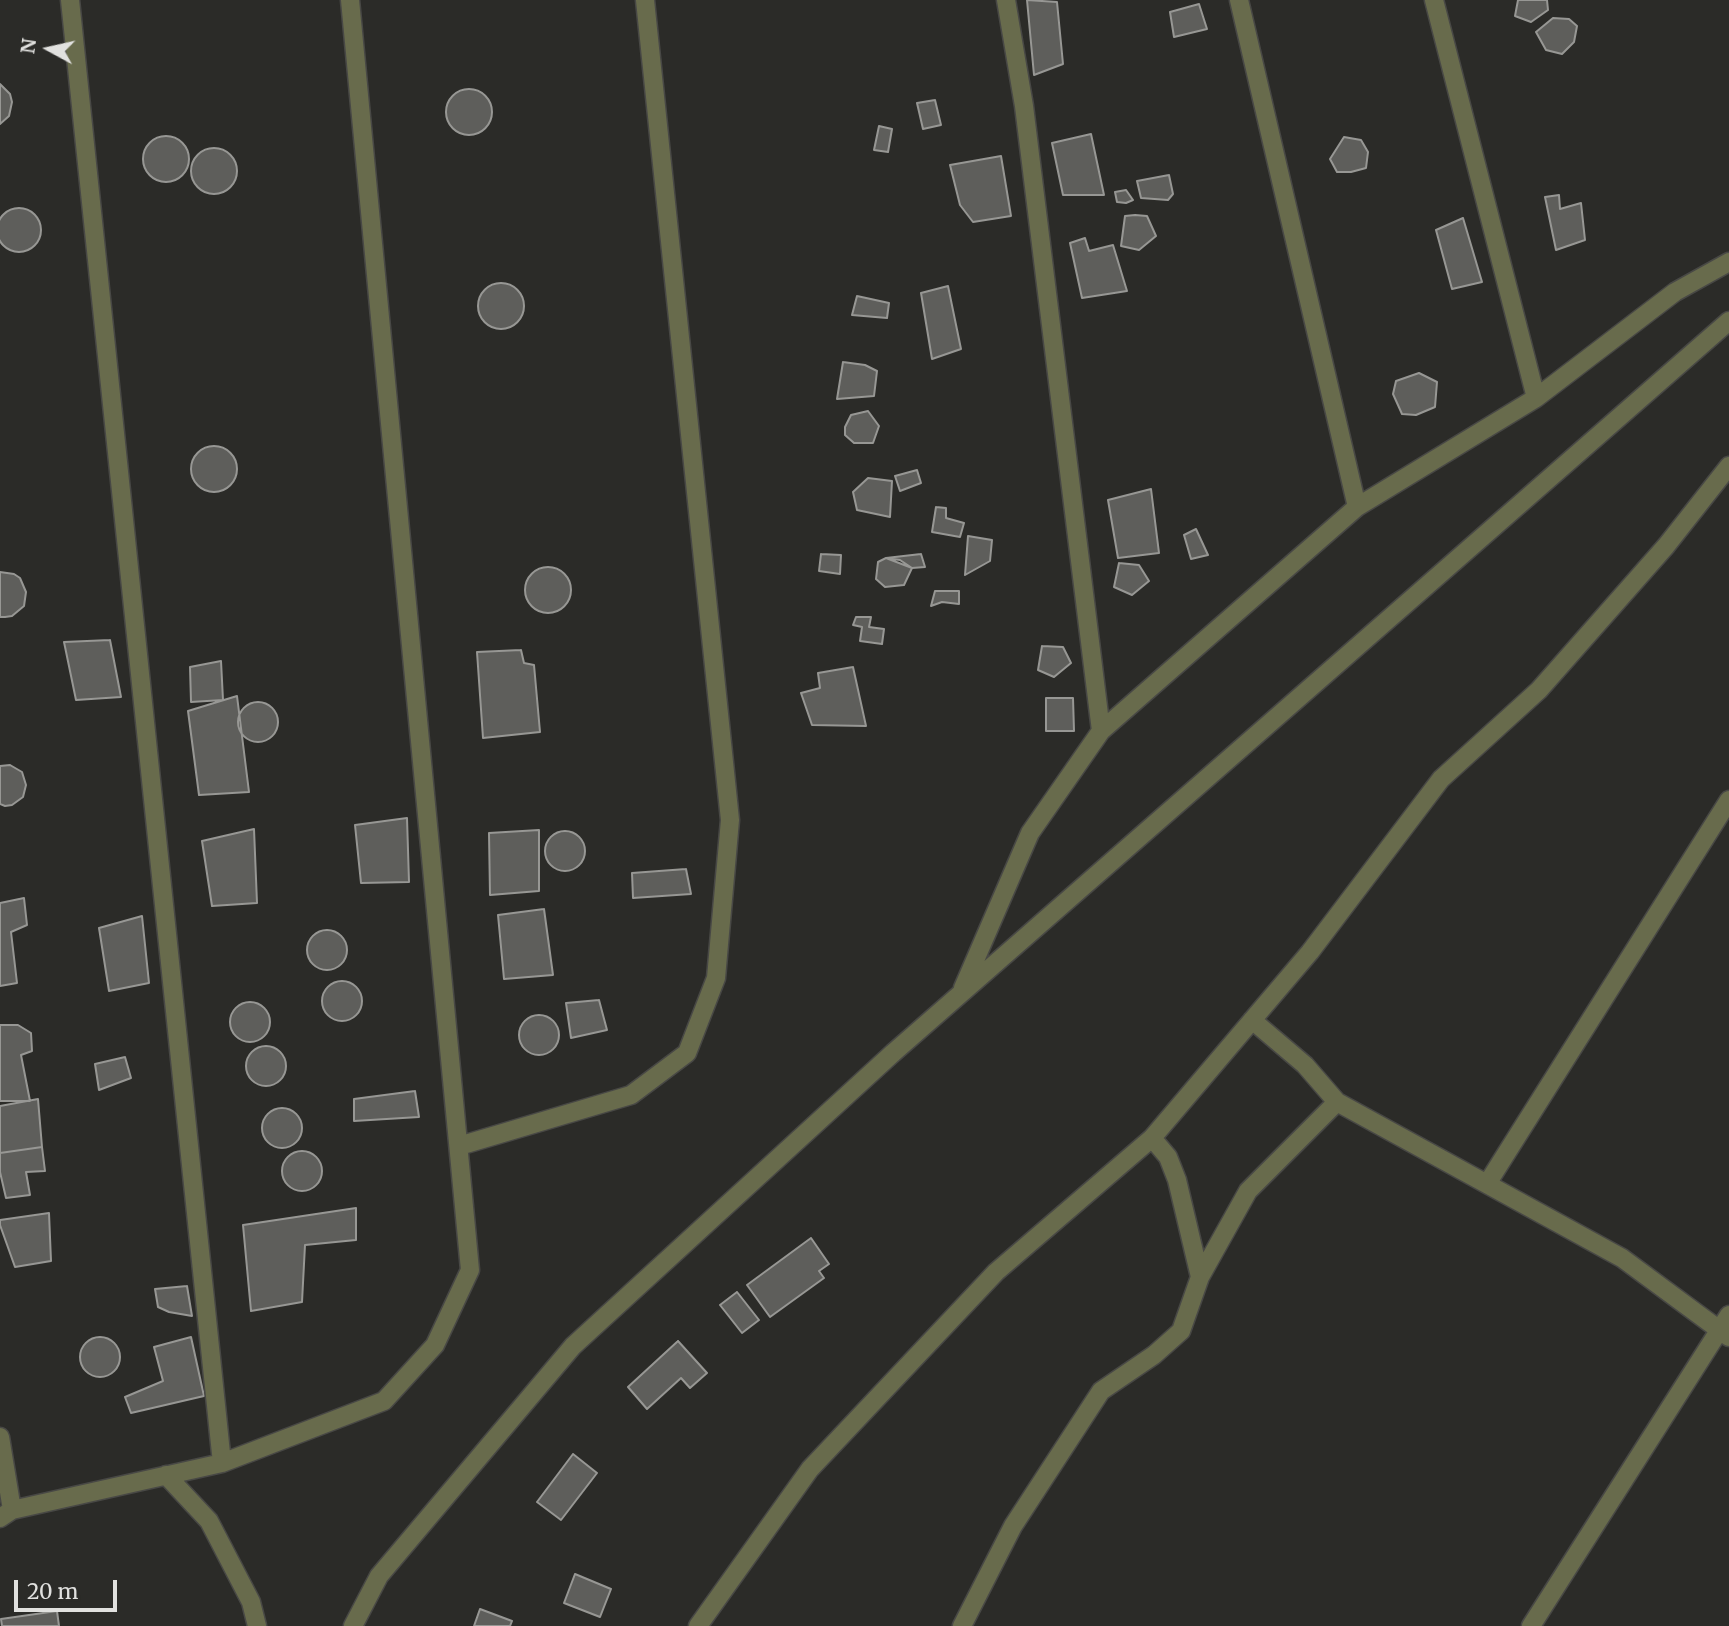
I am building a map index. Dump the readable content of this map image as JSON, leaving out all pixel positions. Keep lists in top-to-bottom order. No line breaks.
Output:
{"scale_bar":"20 m","north":"left"}
